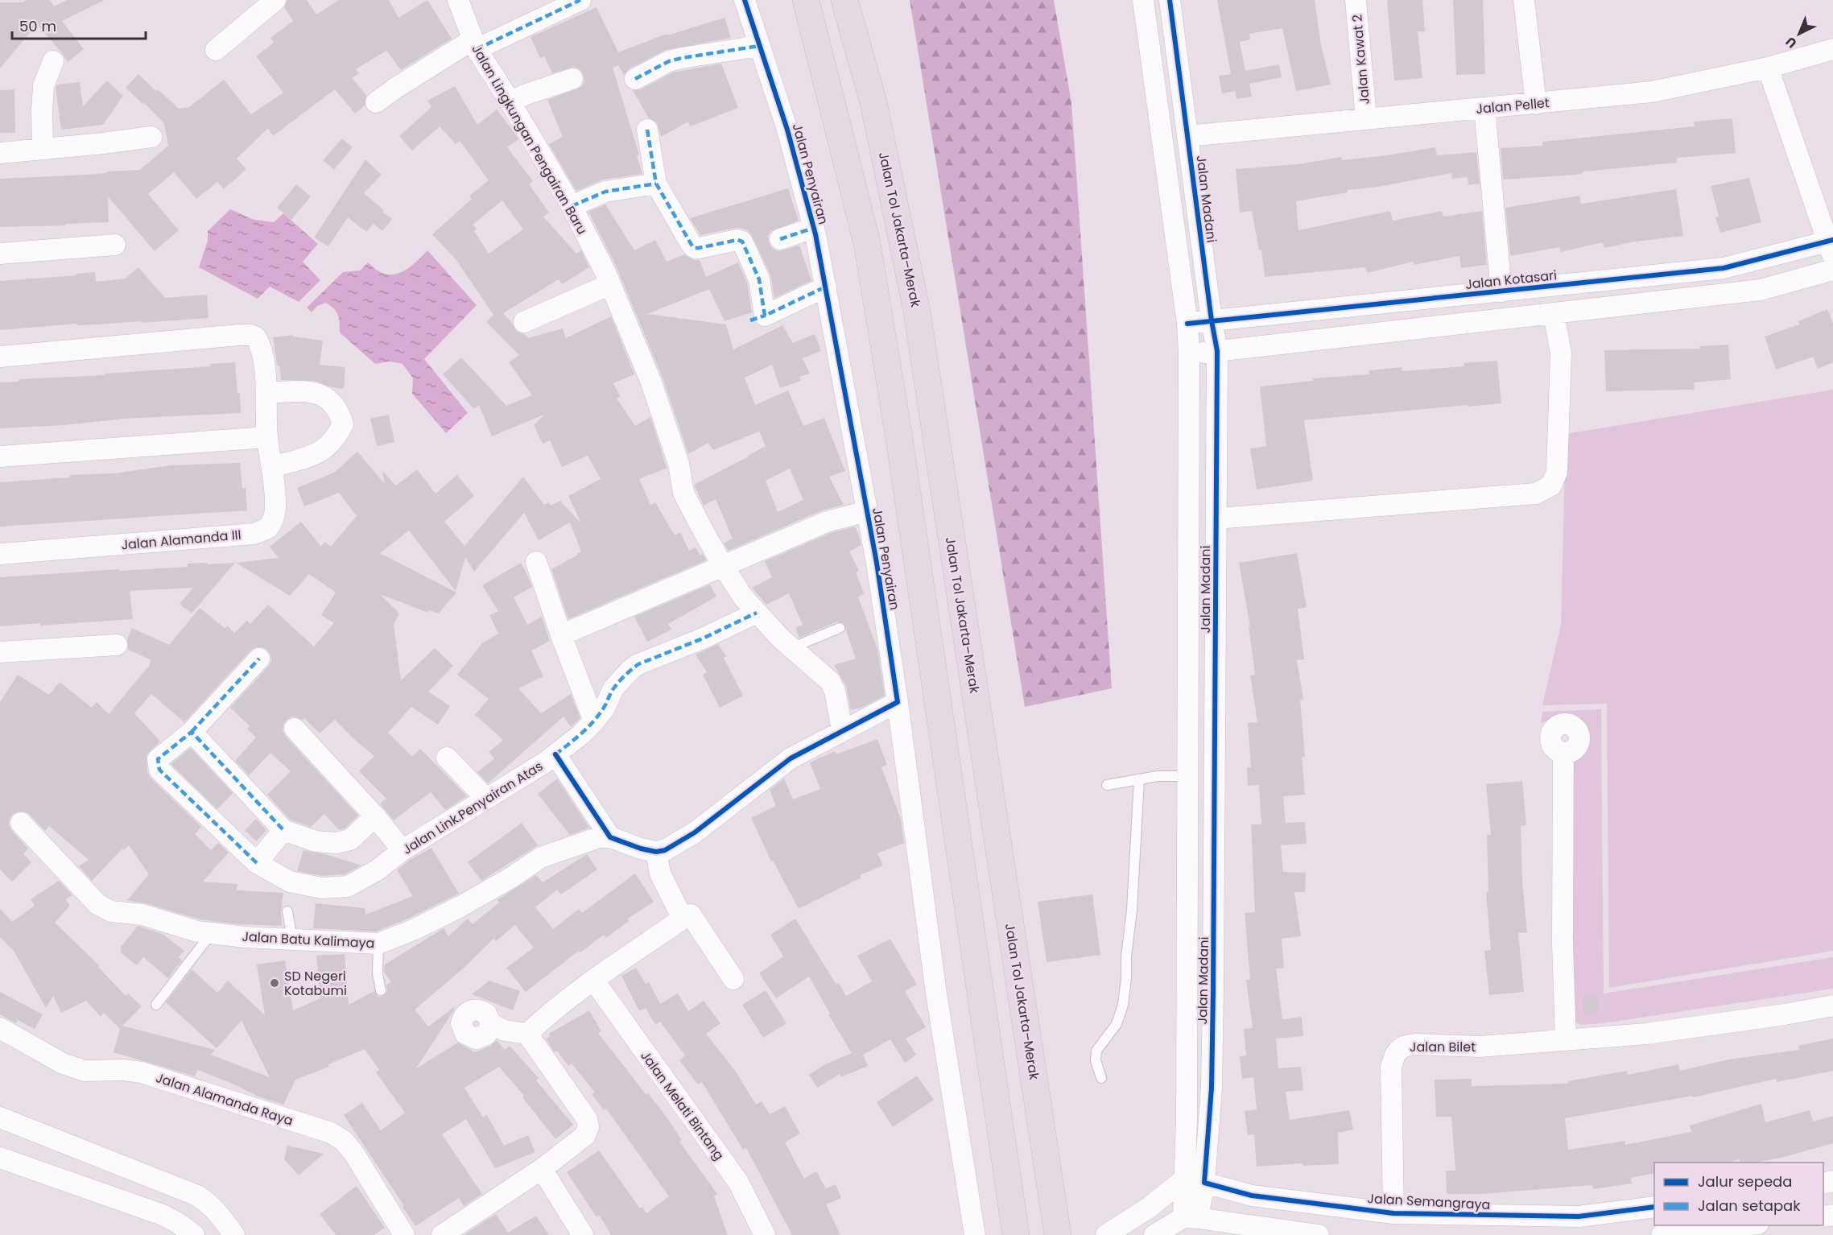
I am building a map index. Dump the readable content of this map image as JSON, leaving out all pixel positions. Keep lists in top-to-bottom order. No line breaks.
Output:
{"streets":{"highway":["Jalan Tol Jakarta–Merak"],"street":["Jalan Kawat 2","Jalan Pellet","Jalan Lingkungan Pengairan Baru","Jalan Penyairan","Jalan Madani","Jalan Kotasari","Jalan Alamanda III","Jalan Link.Penyairan Atas","Jalan Batu Kalimaya","Jalan Bilet","Jalan Alamanda Raya","Jalan Melati Bintang","Jalan Semangraya"]},"crossings":[["Jalan Kawat 2","Jalan Pellet"],["Jalan Pellet","Jalan Madani"],["Jalan Lingkungan Pengairan Baru","Jalan Link.Penyairan Atas"],["Jalan Madani","Jalan Kotasari"],["Jalan Madani","Jalan Semangraya"],["Jalan Bilet","Jalan Semangraya"]],"places":["SD Negeri Kotabumi"],"legend":["Jalur sepeda","Jalan setapak"],"scale_bar":"50 m","north":"bottom left"}
